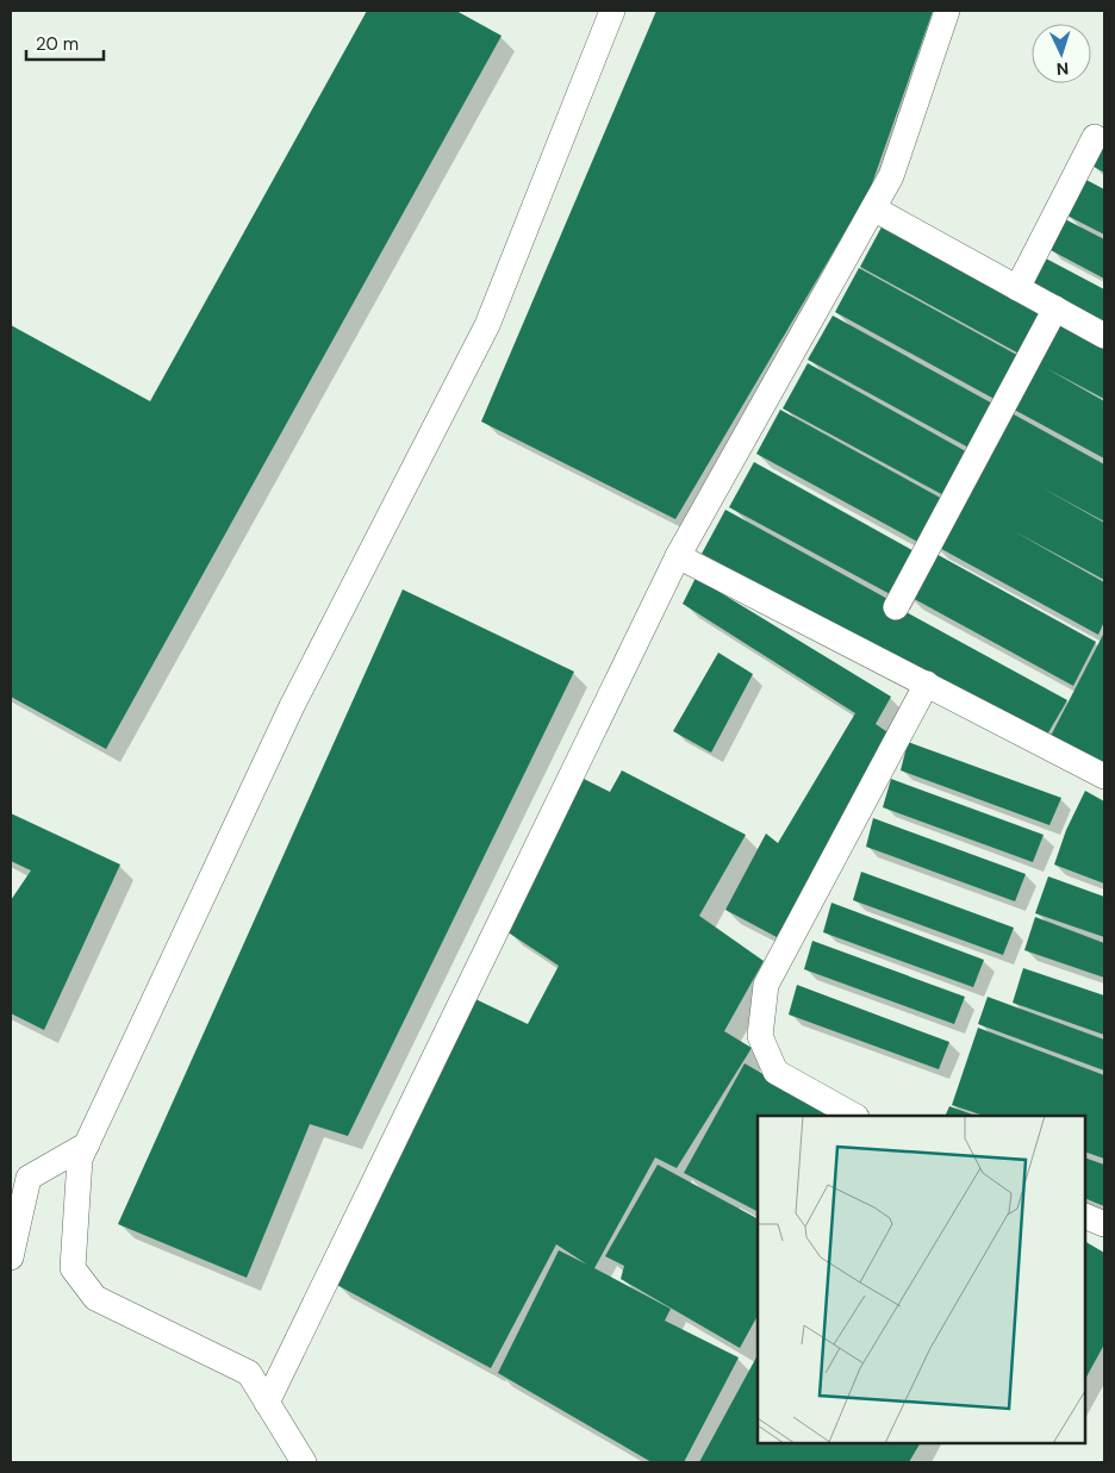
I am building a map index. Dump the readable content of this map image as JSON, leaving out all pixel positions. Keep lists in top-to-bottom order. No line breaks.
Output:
{"scale_bar":"20 m","north":"bottom"}
